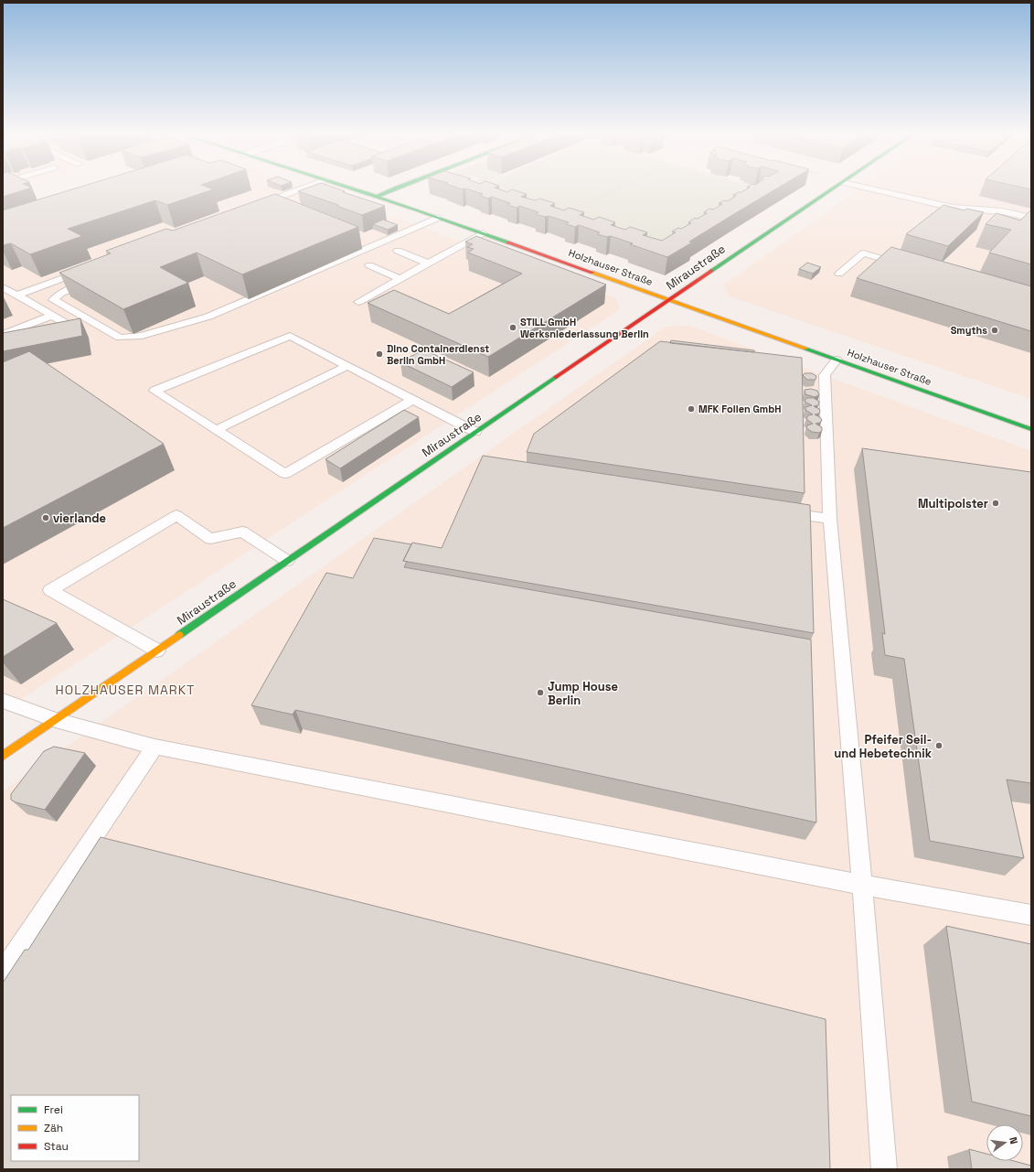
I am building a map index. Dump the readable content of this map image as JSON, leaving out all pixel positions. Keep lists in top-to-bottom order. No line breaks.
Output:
{"streets":{"street":["Holzhauser Straße","Miraustraße"]},"crossings":[["Holzhauser Straße","Miraustraße"]],"districts":["HOLZHAUSER MARKT"],"places":["STILL GmbH Werksniederlassung Berlin","Smyths","Dino Containerdienst Berlin GmbH","MFK Folien GmbH","Multipolster","vierlande","Jump House Berlin","Pfeifer Seil- und Hebetechnik"],"legend":["Frei","Zäh","Stau"],"north":"right"}
